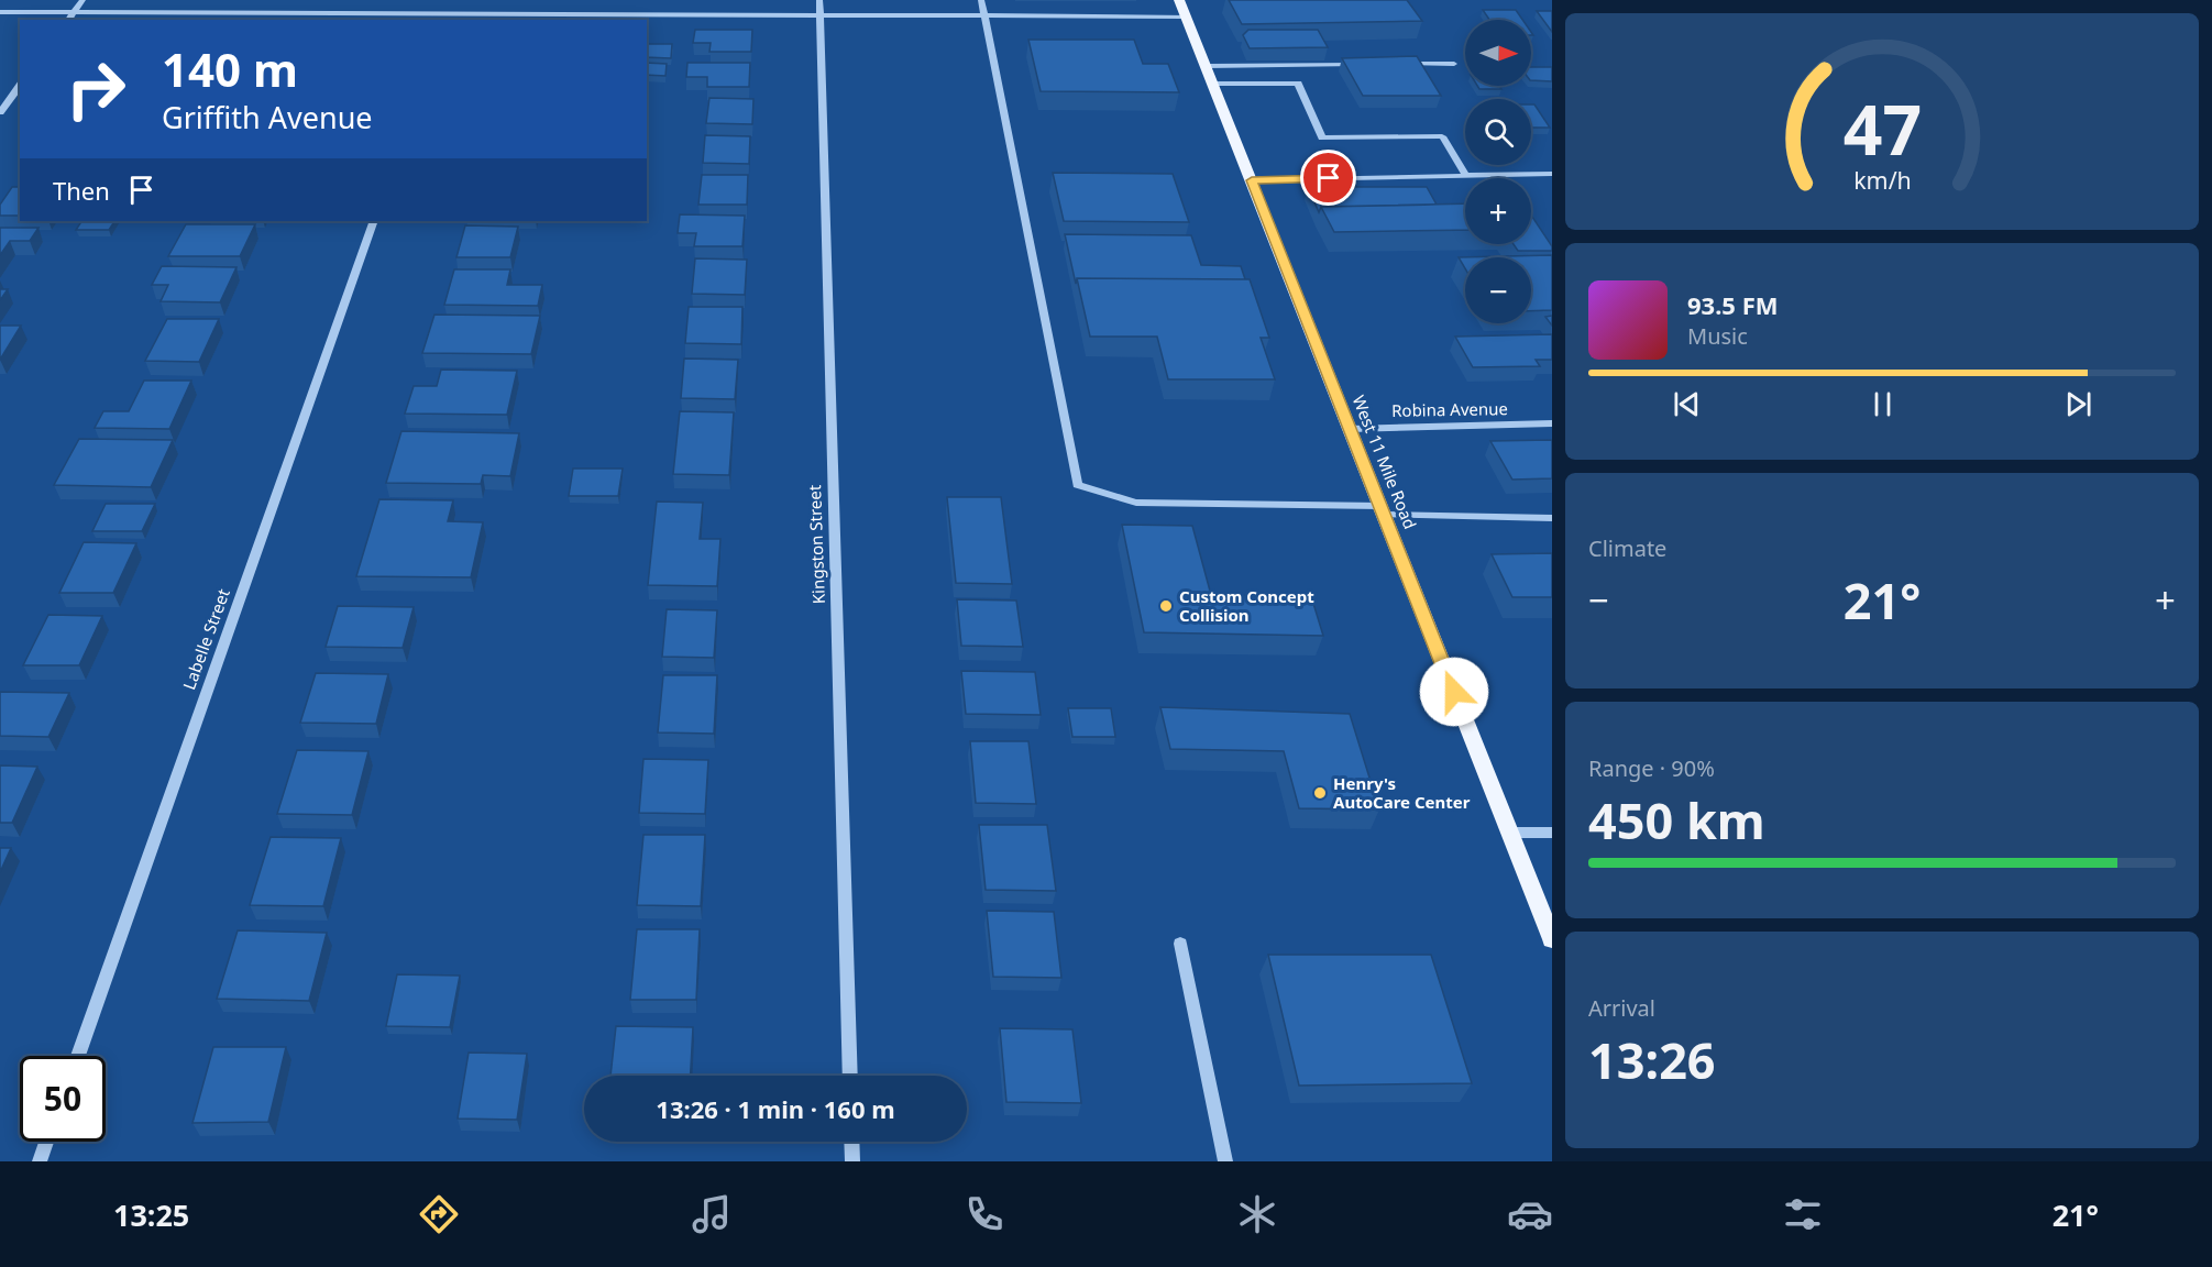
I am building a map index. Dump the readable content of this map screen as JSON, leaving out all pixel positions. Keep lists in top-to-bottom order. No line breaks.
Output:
{"streets":{"main road":["West 11 Mile Road"],"street":["Robina Avenue","Kingston Street","Labelle Street"]},"crossings":[["Robina Avenue","West 11 Mile Road"]],"places":["Custom Concept Collision","Henry's AutoCare Center"],"north":"right","page":{"map_buttons":["+","−"],"turn":["140 m","Griffith Avenue"],"then":"Then","song":["93.5 FM","Music"],"tile":["Climate",["Range · 90%","450 km"],["Arrival","13:26"]],"heat":["−","21°","+"],"limit":"50","trip":"13:26 · 1 min · 160 m","tabs":["13:25","21°"],"gauge":["47","km/h"]}}
